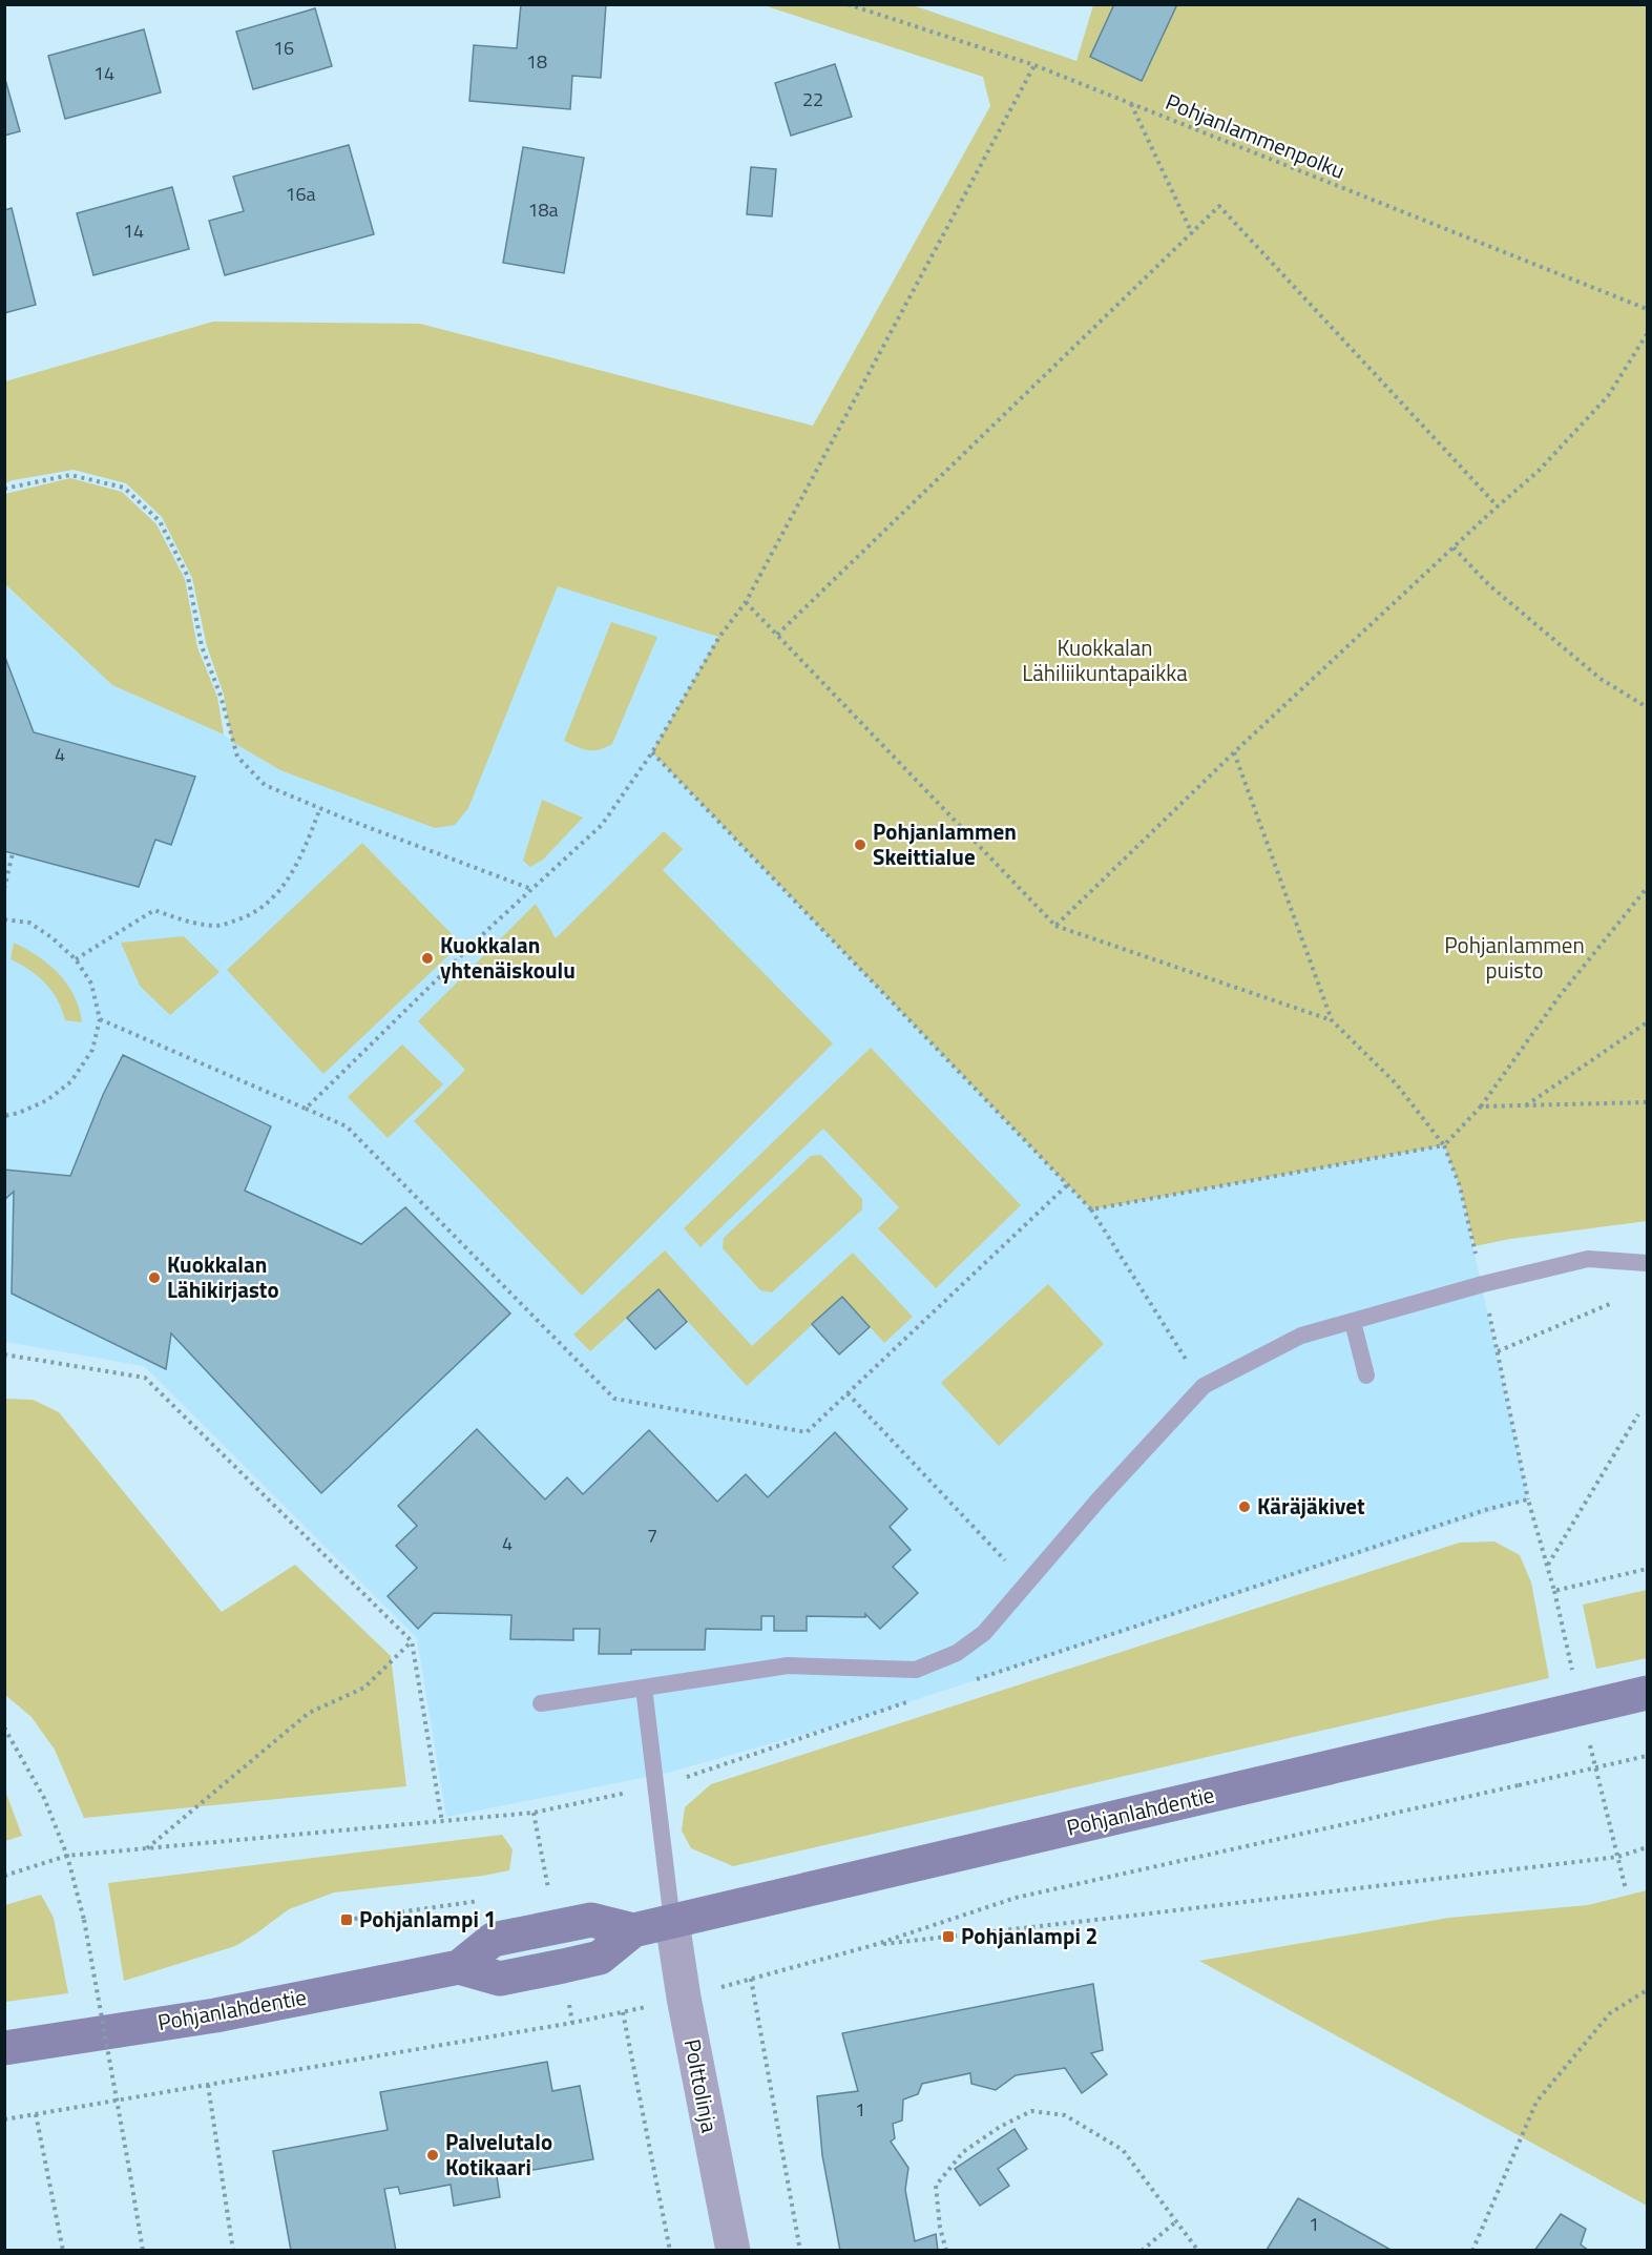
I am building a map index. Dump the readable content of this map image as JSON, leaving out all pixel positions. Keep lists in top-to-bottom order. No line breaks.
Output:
{"streets":{"main road":["Pohjanlahdentie"],"street":["Polttolinja"],"path":["Pohjanlammenpolku"]},"crossings":[["Pohjanlahdentie","Polttolinja"]],"parks":["Kuokkalan Lähiliikuntapaikka","Pohjanlammen puisto"],"places":{"other":["Pohjanlammen Skeittialue","Kuokkalan yhtenäiskoulu","Kuokkalan Lähikirjasto","Käräjäkivet","Palvelutalo Kotikaari"],"transit":["Pohjanlampi 1","Pohjanlampi 2"]},"house_numbers":["16","18","14","22","16a","18a","14","4","7","4","1","1"]}
